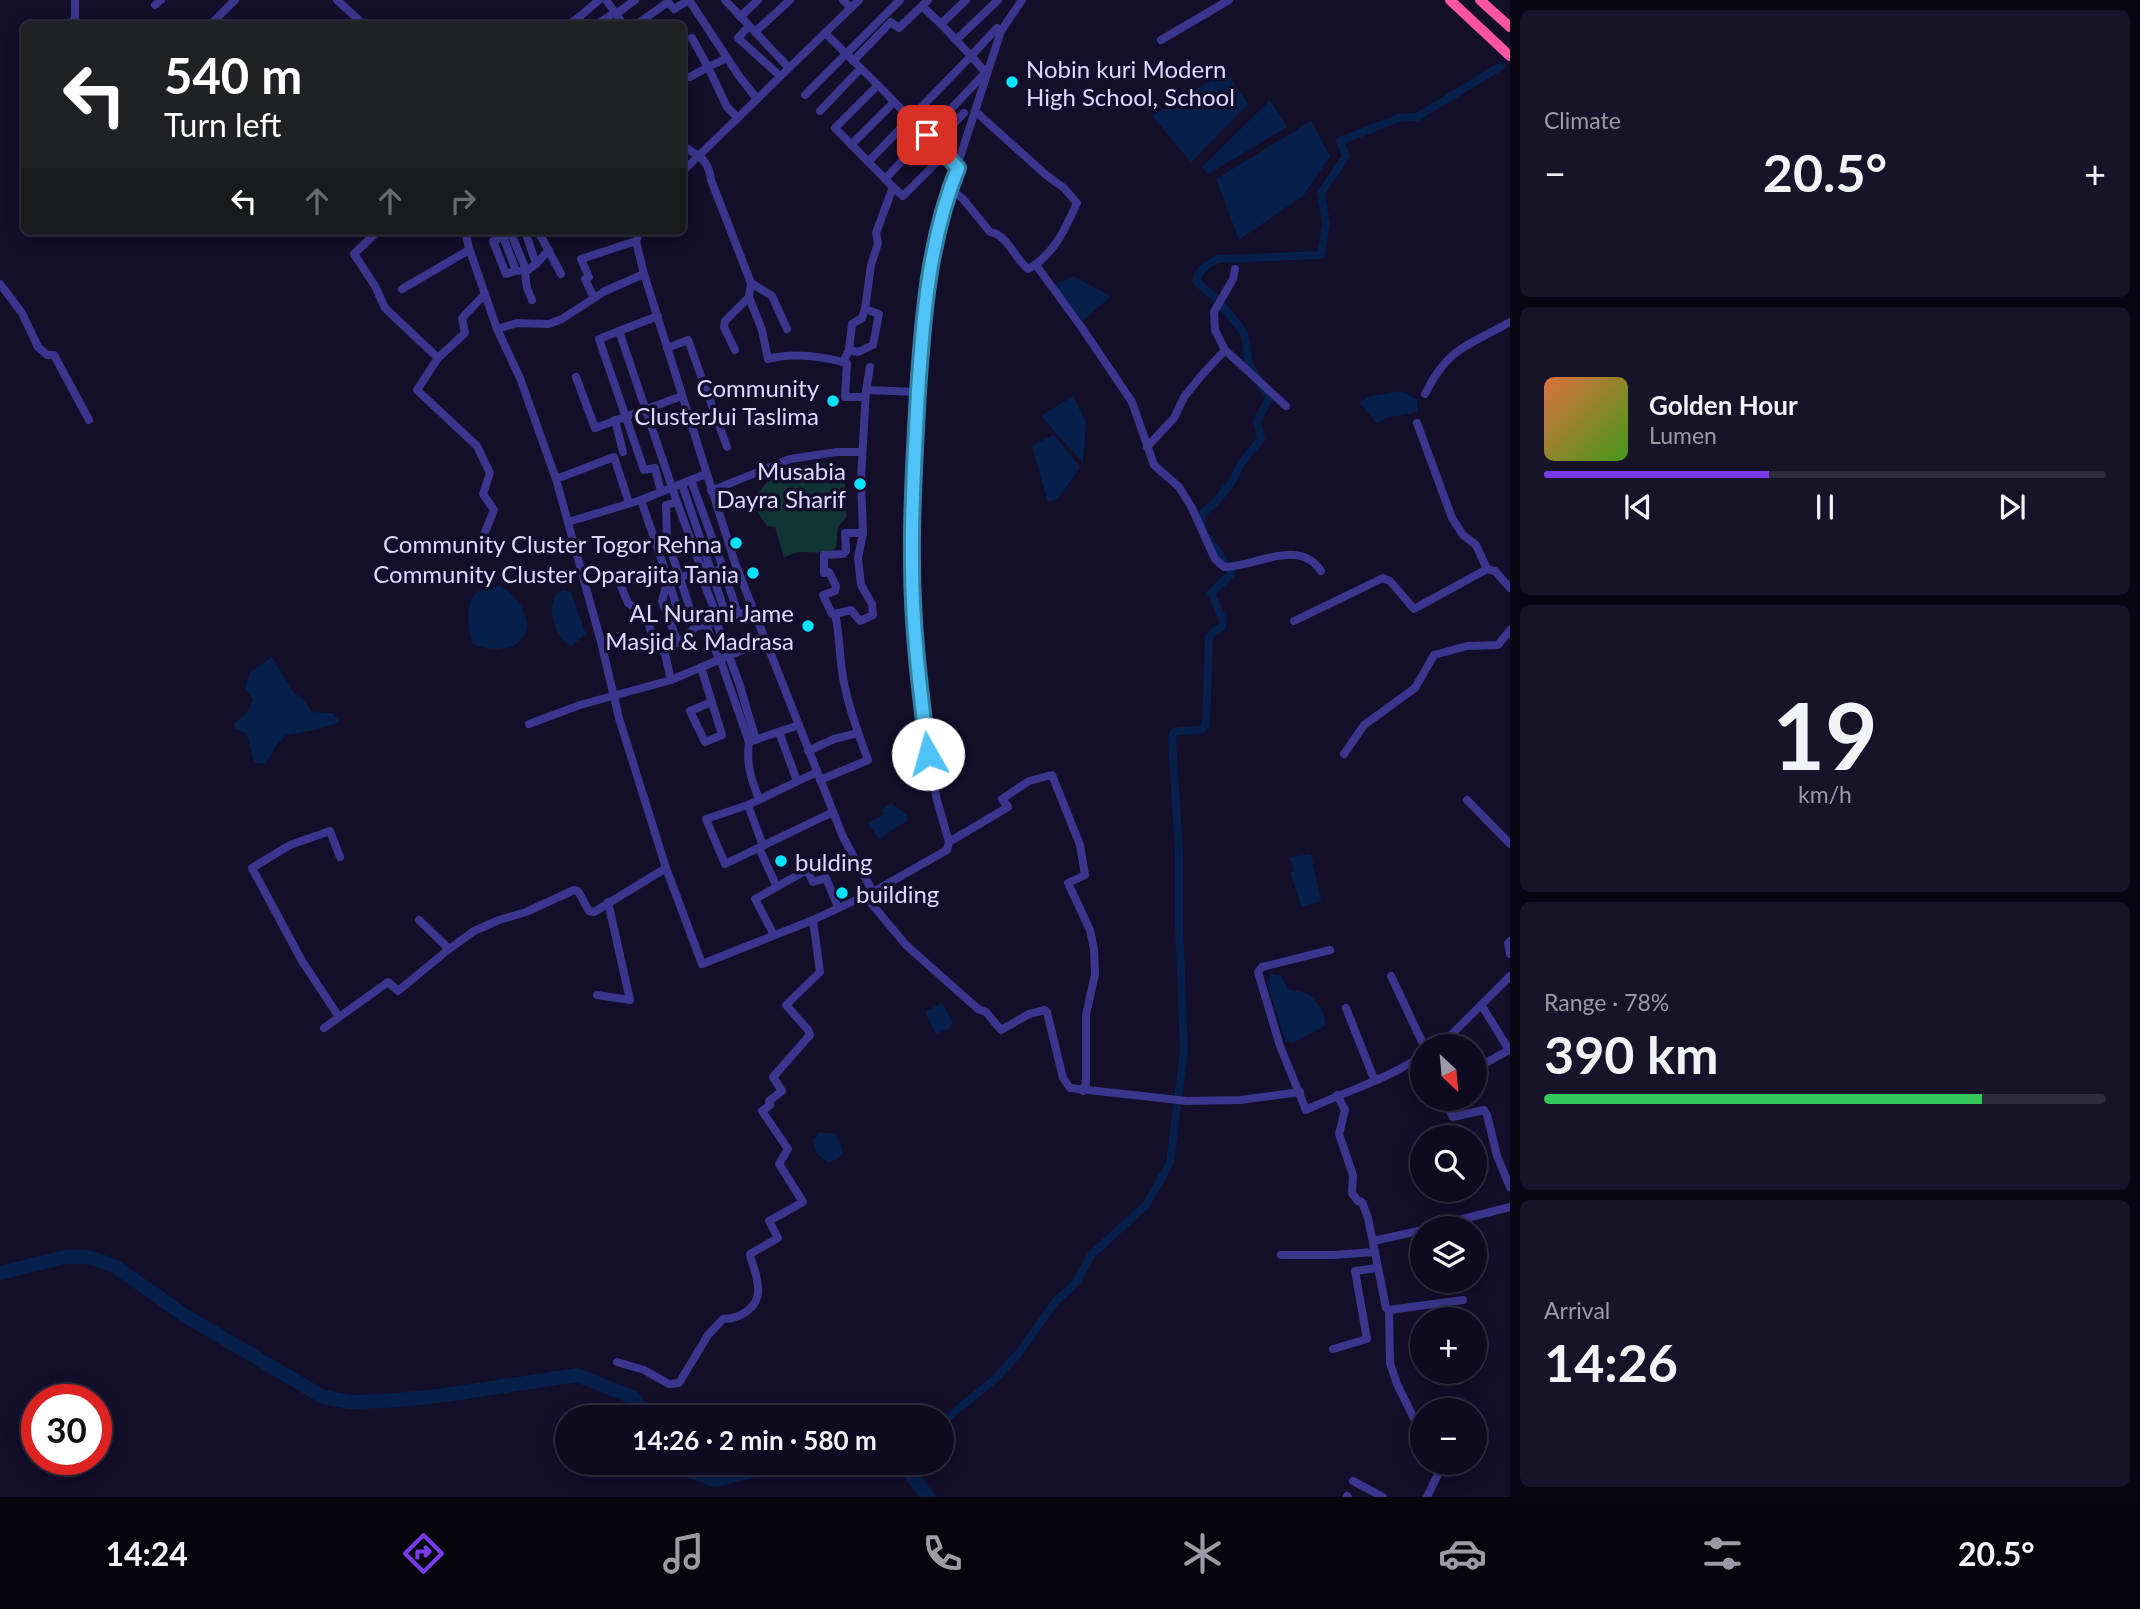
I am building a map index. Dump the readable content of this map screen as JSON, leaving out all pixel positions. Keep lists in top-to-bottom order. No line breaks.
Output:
{"places":["Nobin kuri Modern High School, School","Community ClusterJui Taslima","Musabia Dayra Sharif","Community Cluster Togor Rehna","Community Cluster Oparajita Tania","AL Nurani Jame Masjid & Madrasa","bulding","building"],"north":"bottom right","page":{"tile":["Climate",["19","km/h"],["Range · 78%","390 km"],["Arrival","14:26"]],"turn":["540 m","Turn left"],"heat":["−","20.5°","+"],"song":["Golden Hour","Lumen"],"map_buttons":["+","−"],"limit":"30","trip":"14:26 · 2 min · 580 m","tabs":["14:24","20.5°"]}}
